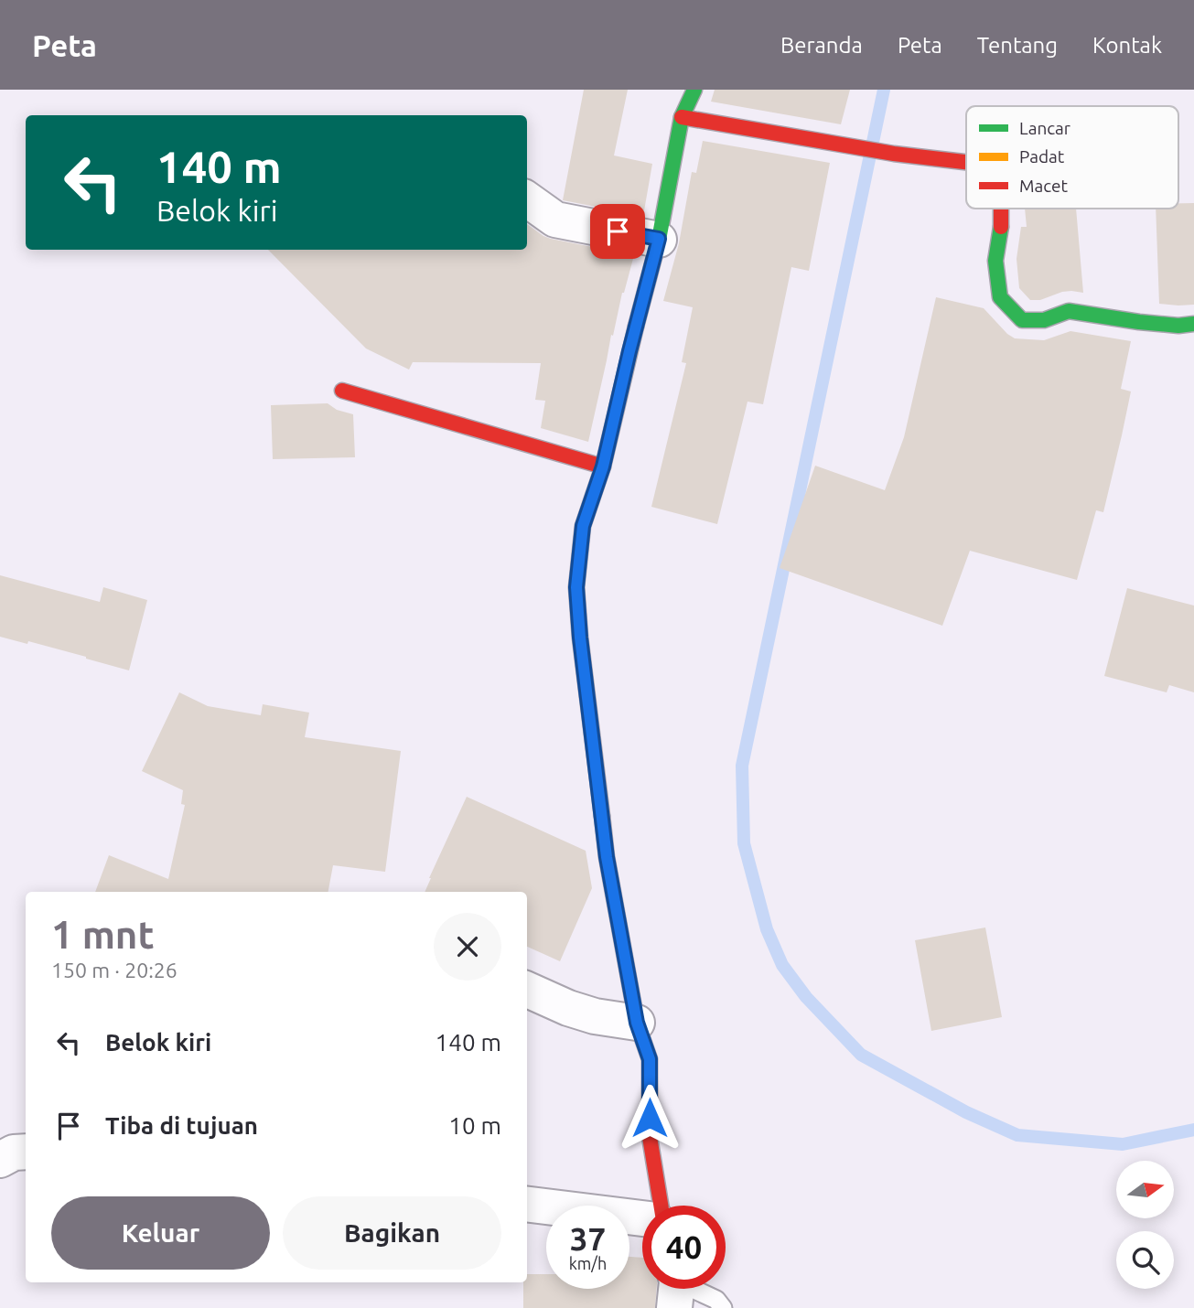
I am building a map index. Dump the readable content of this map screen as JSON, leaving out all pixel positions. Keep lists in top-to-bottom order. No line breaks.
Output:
{"legend":["Lancar","Padat","Macet"],"north":"right","page":{"header":"Peta","nav":["Beranda","Peta","Tentang","Kontak"],"turn":["140 m","Belok kiri"],"heading":["1 mnt","150 m · 20:26"],"list":[{"name":"Belok kiri","value":"140 m"},{"name":"Tiba di tujuan","value":"10 m"}],"buttons":["Keluar","Bagikan"],"speed":"37 km/h","limit":"40"}}
